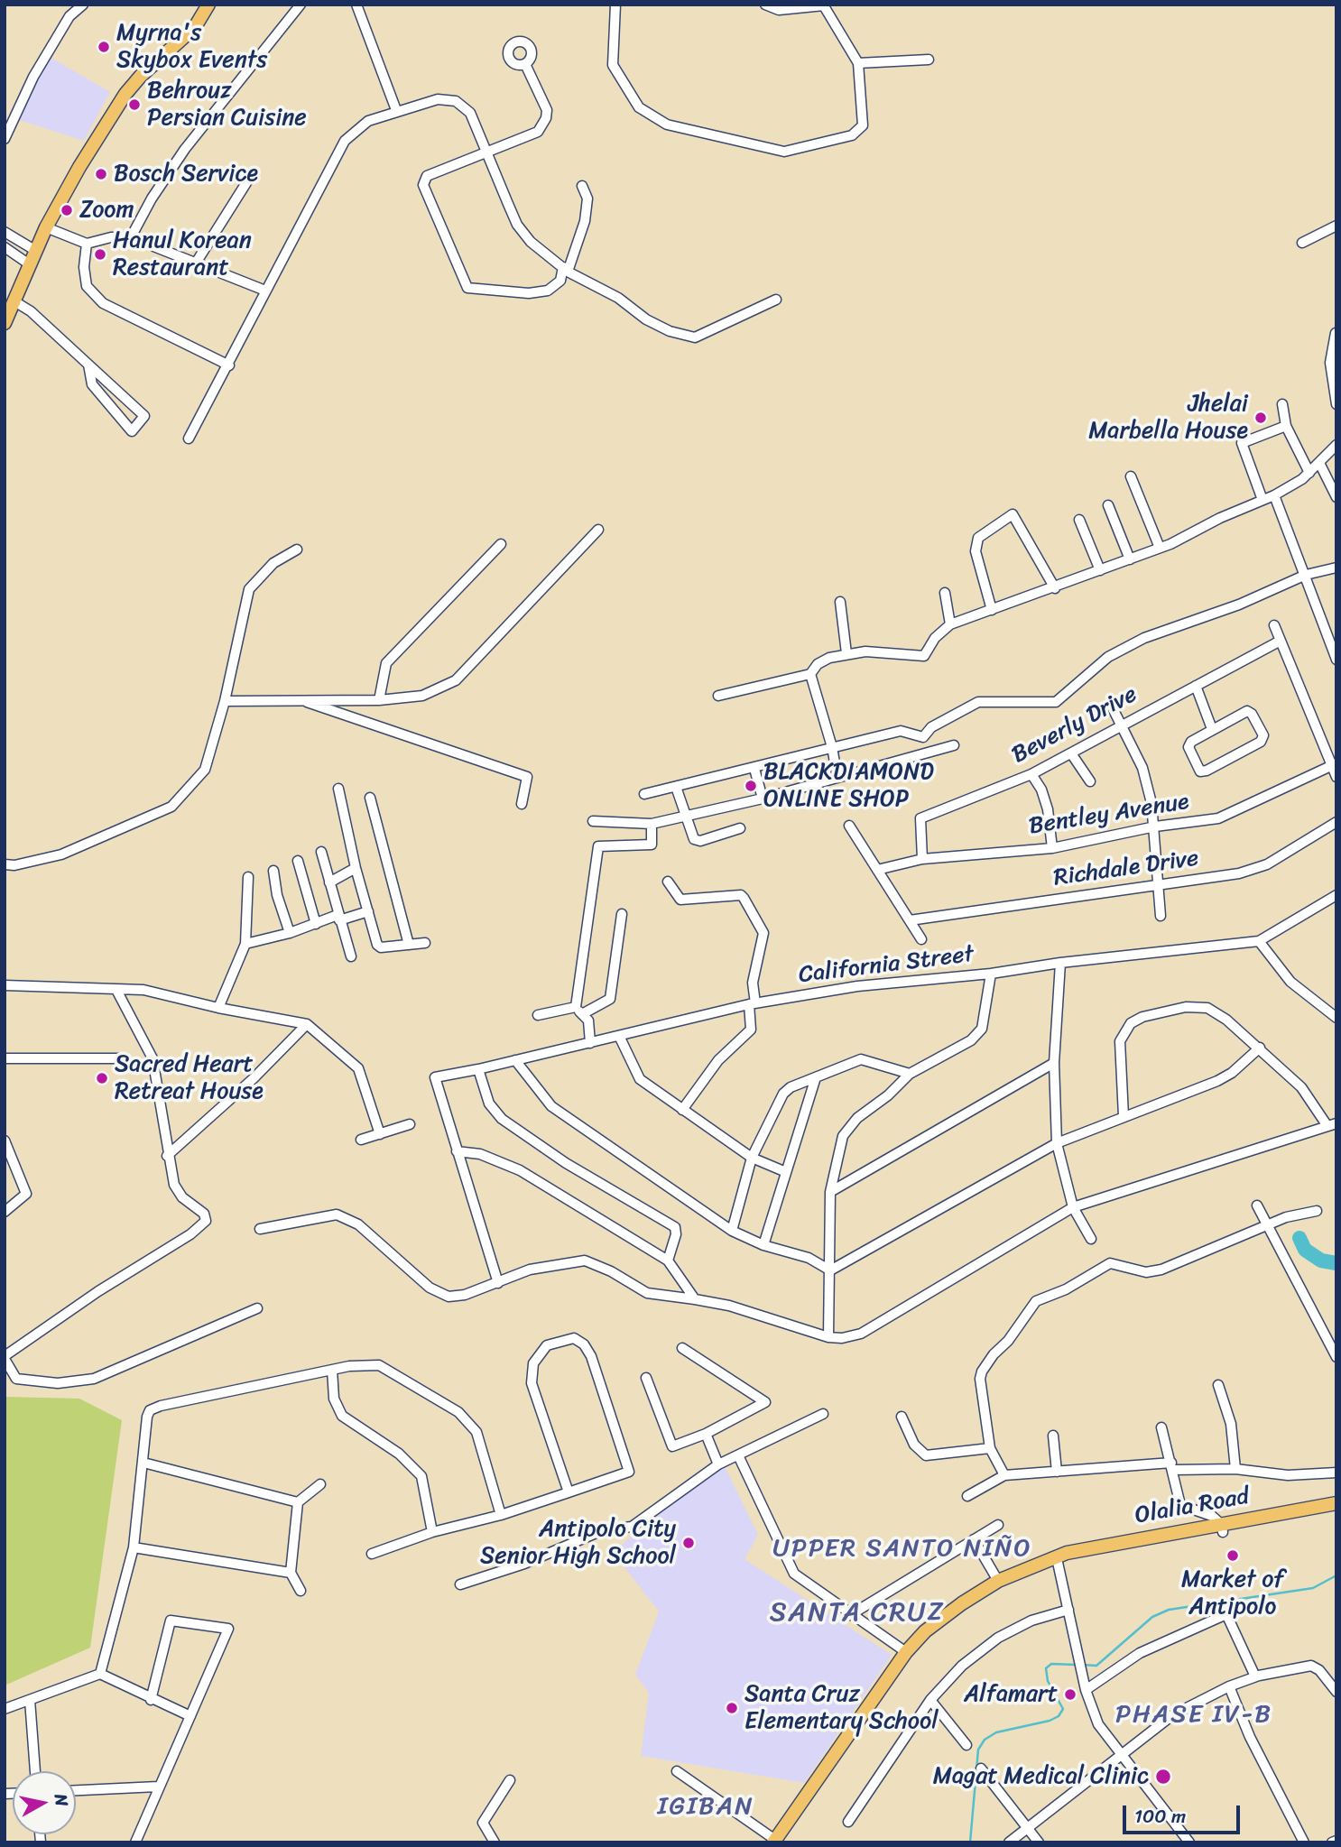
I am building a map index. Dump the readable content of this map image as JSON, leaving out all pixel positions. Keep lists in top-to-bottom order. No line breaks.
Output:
{"streets":{"main road":["Olalia Road"],"street":["Beverly Drive","Bentley Avenue","Richdale Drive","California Street"]},"crossings":[["Beverly Drive","Bentley Avenue"]],"districts":["UPPER SANTO NIÑO","SANTA CRUZ","PHASE IV-B","IGIBAN"],"places":["Myrna's Skybox Events","Behrouz Persian Cuisine","Bosch Service","Zoom","Hanul Korean Restaurant","Jhelai Marbella House","BLACKDIAMOND ONLINE SHOP","Sacred Heart Retreat House","Antipolo City Senior High School","Market of Antipolo","Alfamart","Santa Cruz Elementary School","Magat Medical Clinic"],"scale_bar":"100 m","north":"right"}
